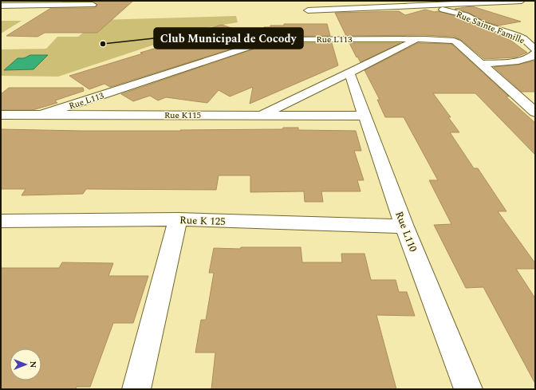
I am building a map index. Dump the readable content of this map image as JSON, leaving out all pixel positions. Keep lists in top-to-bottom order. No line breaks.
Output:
{"streets":{"street":["Rue Sainte Famille","Rue L113","Rue K115","Rue K 125","Rue L110"]},"crossings":[["Rue Sainte Famille","Rue L113"],["Rue L113","Rue K115"],["Rue K115","Rue L110"],["Rue K 125","Rue L110"]],"places":["Club Municipal de Cocody"],"north":"right"}
